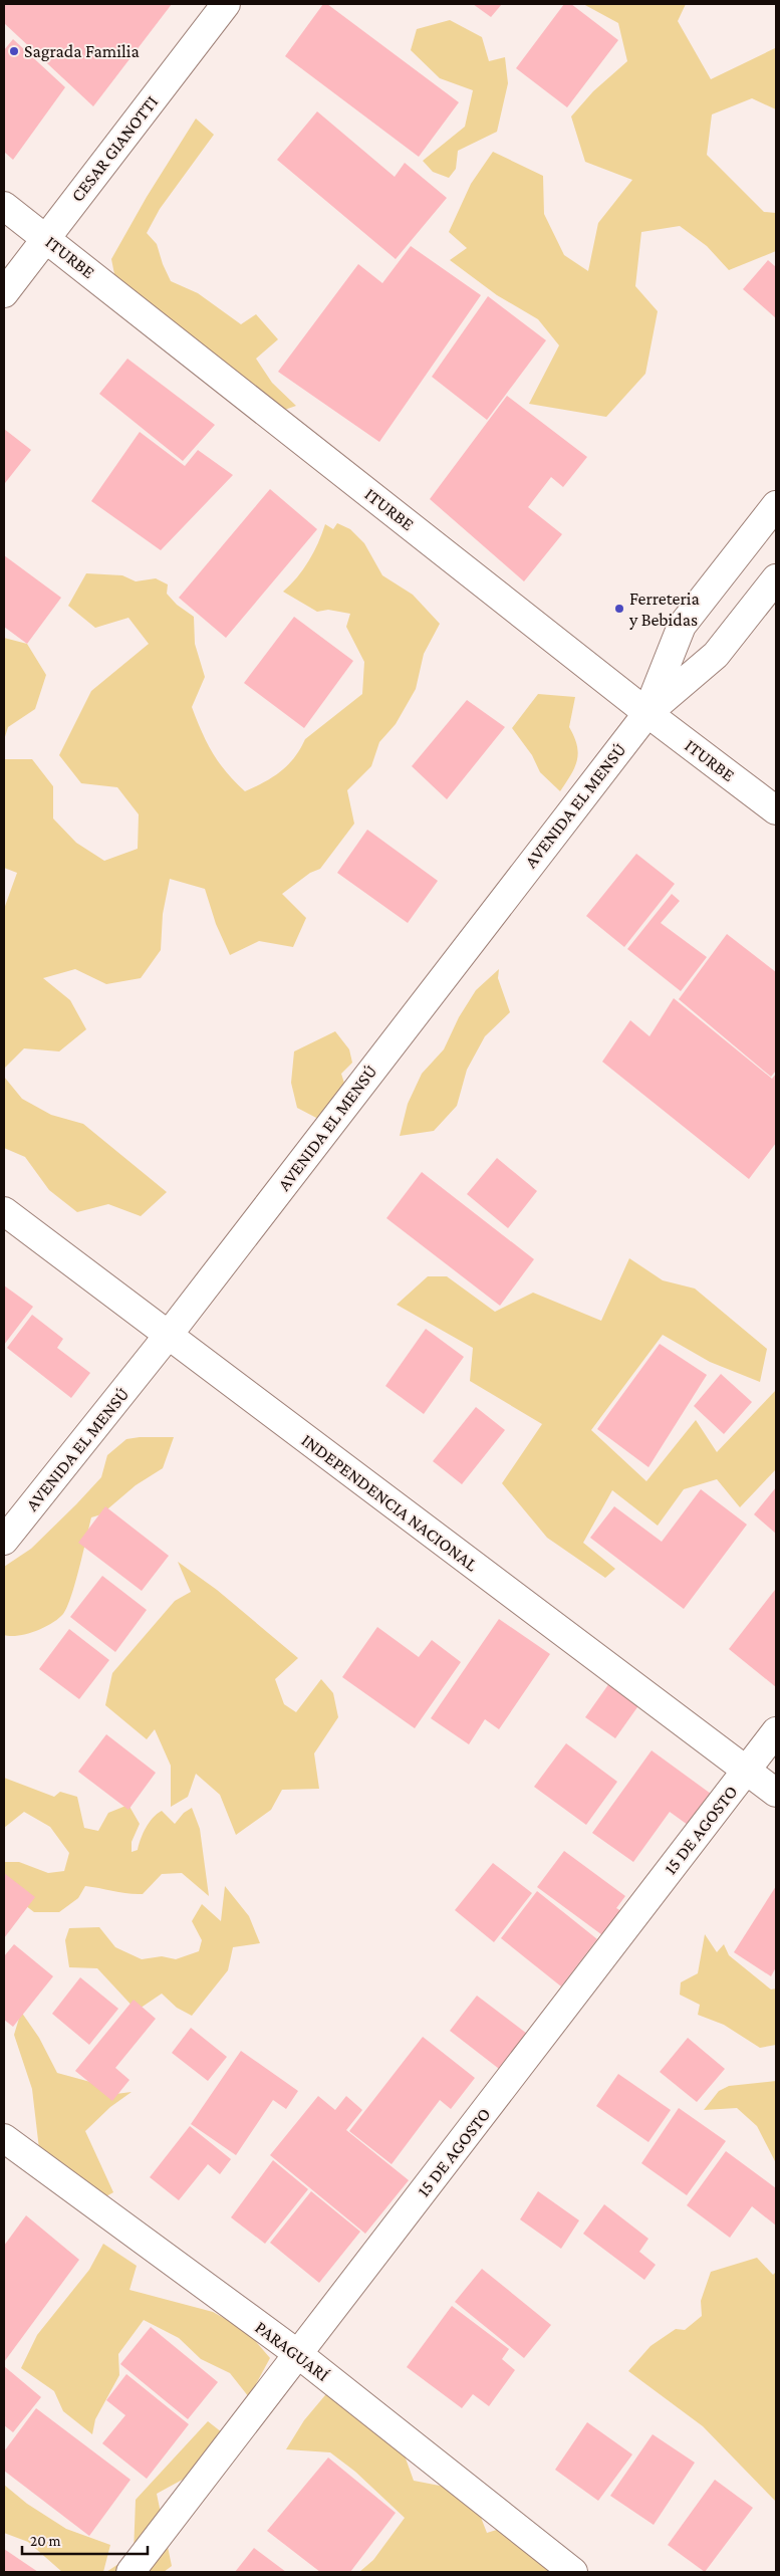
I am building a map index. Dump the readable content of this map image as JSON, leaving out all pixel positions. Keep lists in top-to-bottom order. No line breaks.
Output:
{"streets":{"street":["CESAR GIANOTTI","ITURBE","AVENIDA EL MENSÚ","INDEPENDENCIA NACIONAL","15 DE AGOSTO","PARAGUARÍ"]},"crossings":[["CESAR GIANOTTI","ITURBE"],["ITURBE","AVENIDA EL MENSÚ"],["AVENIDA EL MENSÚ","INDEPENDENCIA NACIONAL"],["INDEPENDENCIA NACIONAL","15 DE AGOSTO"],["15 DE AGOSTO","PARAGUARÍ"]],"places":["Sagrada Familia","Ferreteria y Bebidas"],"scale_bar":"20 m"}
